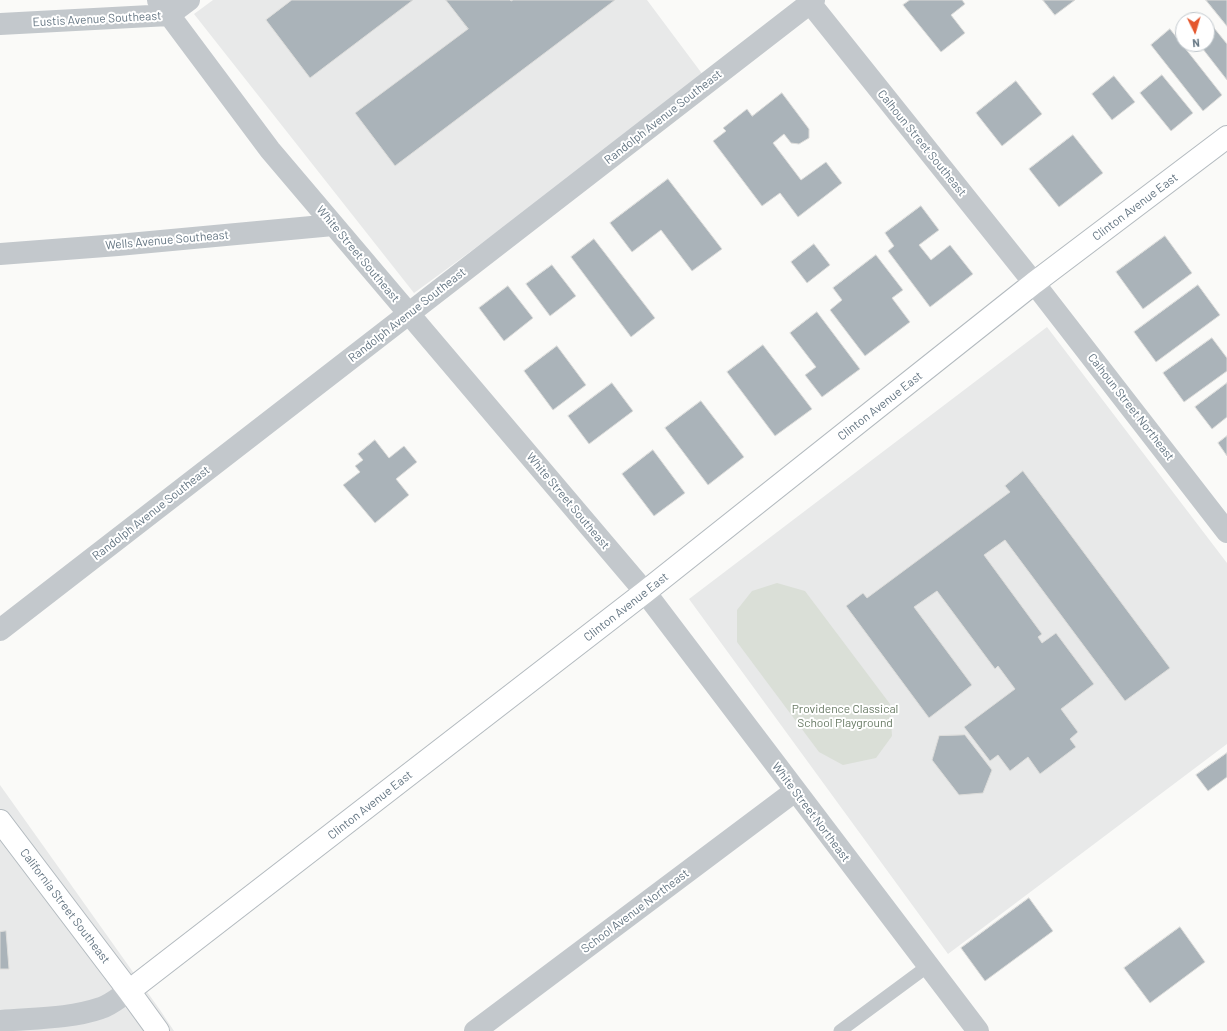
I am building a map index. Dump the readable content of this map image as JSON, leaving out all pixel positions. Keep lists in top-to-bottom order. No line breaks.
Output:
{"streets":{"street":["Eustis Avenue Southeast","Randolph Avenue Southeast","Calhoun Street Southeast","Clinton Avenue East","Wells Avenue Southeast","White Street Southeast","Calhoun Street Northeast","White Street Northeast","California Street Southeast","School Avenue Northeast"]},"crossings":[["Eustis Avenue Southeast","White Street Southeast"],["Randolph Avenue Southeast","Calhoun Street Southeast"],["Randolph Avenue Southeast","White Street Southeast"],["Calhoun Street Southeast","Clinton Avenue East"],["Calhoun Street Southeast","Calhoun Street Northeast"],["Clinton Avenue East","White Street Southeast"],["Clinton Avenue East","Calhoun Street Northeast"],["Clinton Avenue East","White Street Northeast"],["Clinton Avenue East","California Street Southeast"],["Wells Avenue Southeast","White Street Southeast"],["White Street Southeast","White Street Northeast"],["White Street Northeast","School Avenue Northeast"]],"parks":["Providence Classical School Playground"],"north":"bottom"}
